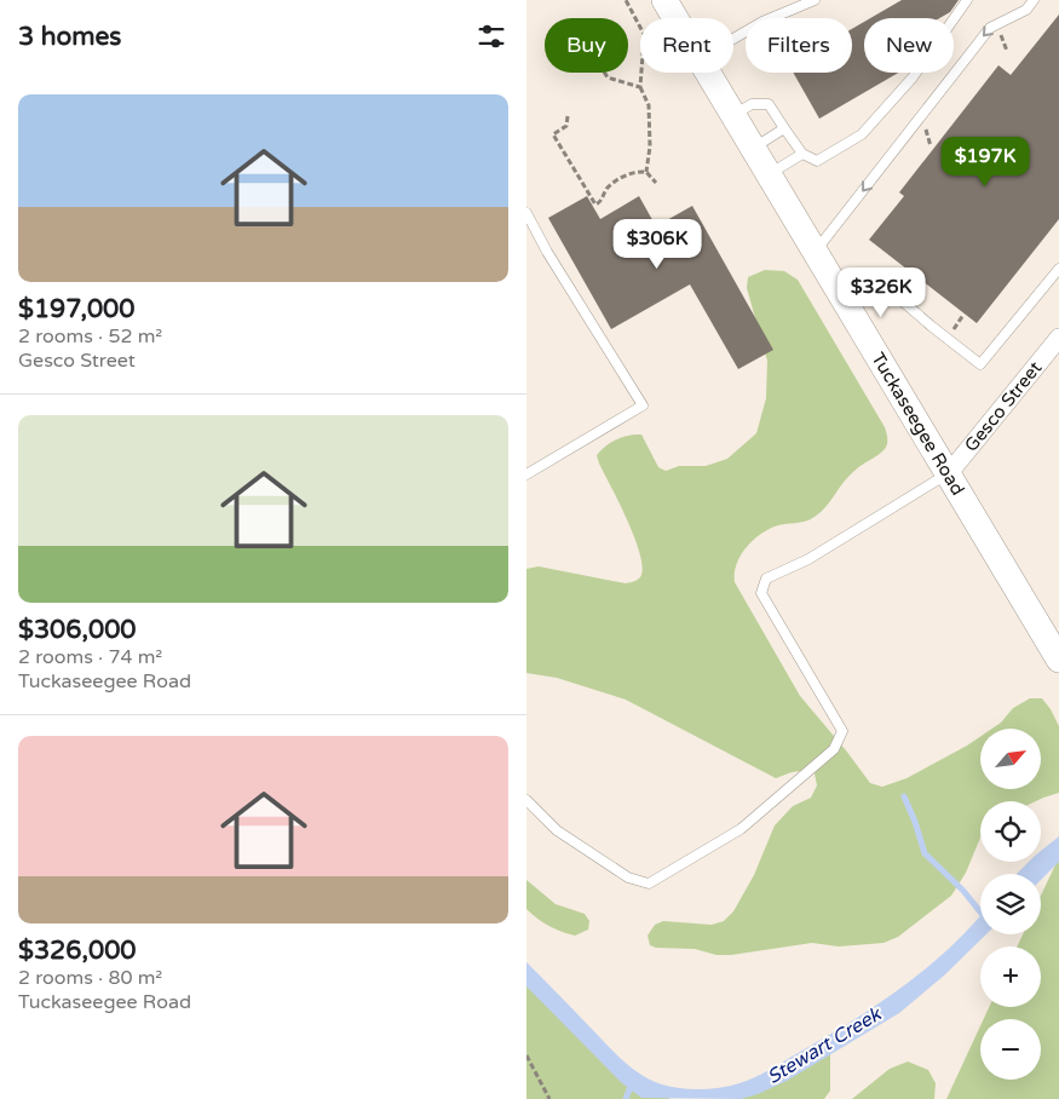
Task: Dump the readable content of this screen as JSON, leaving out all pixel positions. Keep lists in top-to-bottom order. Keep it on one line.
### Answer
{"streets":{"main road":["Tuckaseegee Road"],"street":["Gesco Street"]},"crossings":[["Gesco Street","Tuckaseegee Road"]],"water":["Stewart Creek"],"north":"top right","page":{"heading":"3 homes","chip":["Buy","Rent","Filters","New"],"list":[{"name":"$197,000","note":"2 rooms · 52 m² · Gesco Street"},{"name":"$306,000","note":"2 rooms · 74 m² · Tuckaseegee Road"},{"name":"$326,000","note":"2 rooms · 80 m² · Tuckaseegee Road"}],"price":["$197K","$306K","$326K"],"map_buttons":["+","−"]}}
